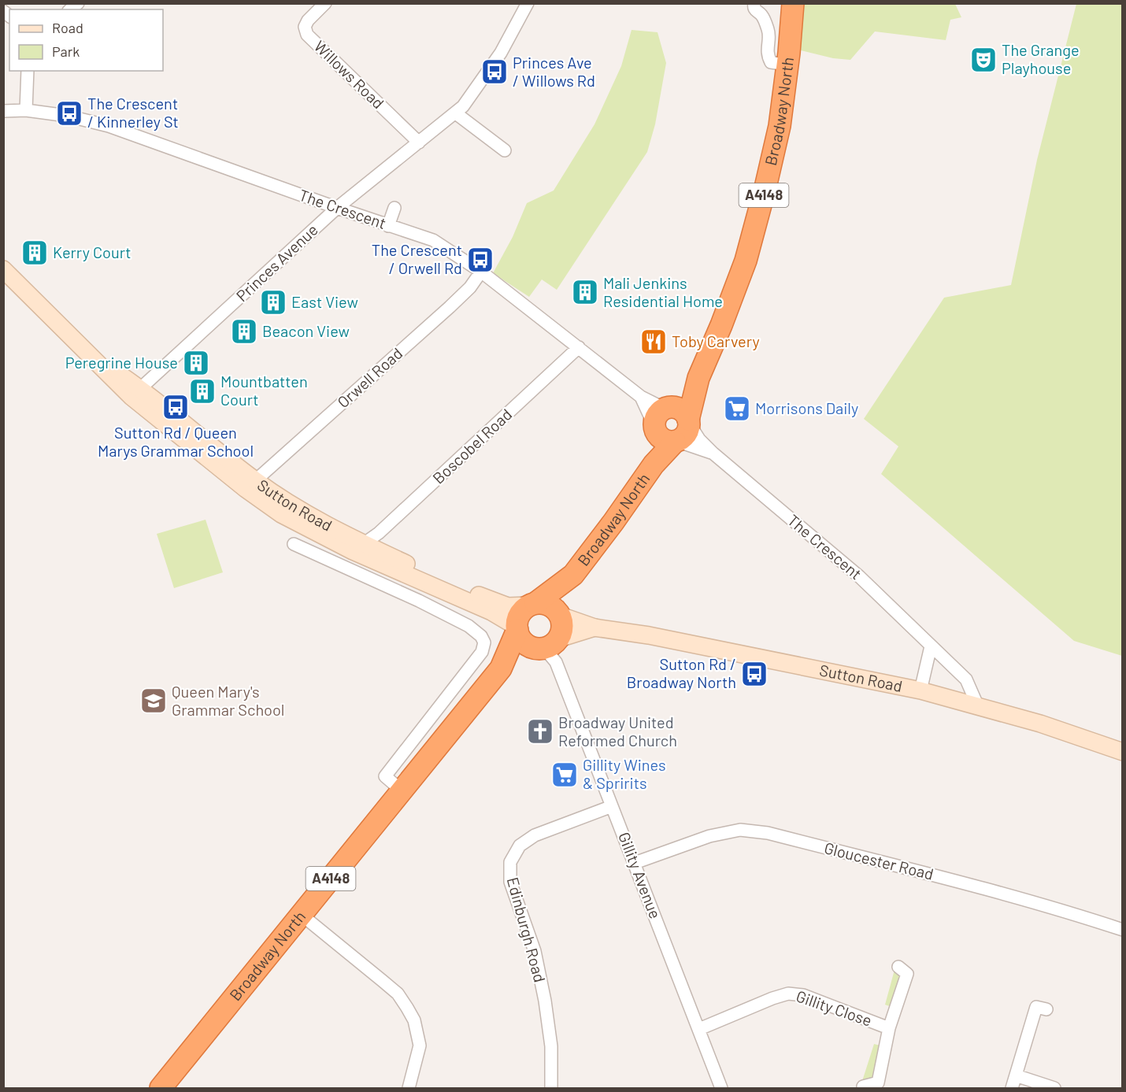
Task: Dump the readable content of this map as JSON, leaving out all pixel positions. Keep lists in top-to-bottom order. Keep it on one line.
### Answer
{"streets":{"highway":["Broadway North","A4148"],"street":["Willows Road","The Crescent","Princes Avenue","Orwell Road","Boscobel Road","Sutton Road","Gloucester Road","Gillity Avenue","Edinburgh Road","Gillity Close"]},"crossings":[["Willows Road","Princes Avenue"],["Broadway North","A4148"],["Broadway North","The Crescent"],["Broadway North","Sutton Road"],["Broadway North","Gillity Avenue"],["A4148","Sutton Road"],["A4148","Gillity Avenue"],["The Crescent","Princes Avenue"],["The Crescent","Orwell Road"],["The Crescent","Boscobel Road"],["The Crescent","Sutton Road"],["Princes Avenue","Sutton Road"],["Orwell Road","Sutton Road"],["Boscobel Road","Sutton Road"],["Sutton Road","Gillity Avenue"],["Gloucester Road","Gillity Avenue"],["Gillity Avenue","Edinburgh Road"],["Gillity Avenue","Gillity Close"]],"places":{"theatre":["The Grange Playhouse"],"bus stop":["Princes Ave / Willows Rd","The Crescent / Kinnerley St","The Crescent / Orwell Rd","Sutton Rd / Queen Marys Grammar School","Sutton Rd / Broadway North"],"building":["Kerry Court","Mali Jenkins Residential Home","East View","Beacon View","Peregrine House","Mountbatten Court"],"restaurant":["Toby Carvery"],"supermarket":["Morrisons Daily","Gillity Wines & Spririts"],"school or university":["Queen Mary's Grammar School"],"church":["Broadway United Reformed Church"]},"legend":["Road","Park"]}
